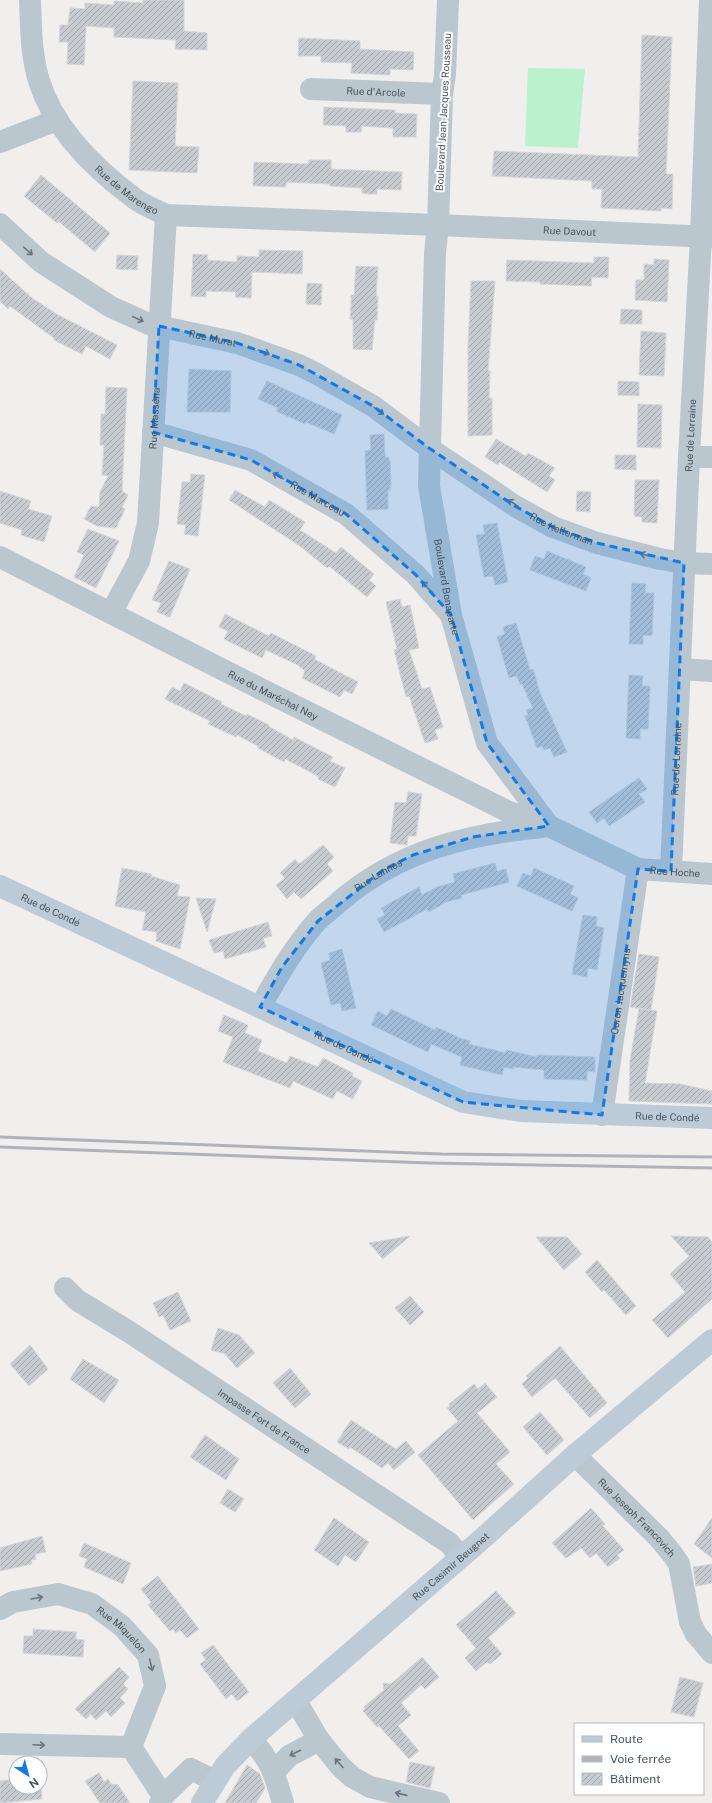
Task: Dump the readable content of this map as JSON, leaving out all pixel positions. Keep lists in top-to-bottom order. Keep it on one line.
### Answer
{"streets":{"main road":["Rue de Condé","Rue Casimir Beugnet"],"street":["Rue d'Arcole","Boulevard Jean-Jacques Rousseau","Rue de Marengo","Rue Davout","Rue Murat","Rue Masséna","Rue de Lorraine","Rue Marceau","Rue Kellerman","Boulevard Bonaparte","Rue du Maréchal Ney","Rue Hoche","Rue Lannes","Coron Jacquemyns","Impasse Fort de France","Rue Joseph Francovich","Rue Miquelon"]},"crossings":[["Rue d'Arcole","Boulevard Jean-Jacques Rousseau"],["Boulevard Jean-Jacques Rousseau","Rue de Marengo"],["Boulevard Jean-Jacques Rousseau","Rue Davout"],["Boulevard Jean-Jacques Rousseau","Boulevard Bonaparte"],["Rue de Marengo","Rue Davout"],["Rue de Marengo","Rue Masséna"],["Rue de Marengo","Boulevard Bonaparte"],["Rue Davout","Rue de Lorraine"],["Rue Davout","Boulevard Bonaparte"],["Rue Murat","Rue Masséna"],["Rue Murat","Rue Kellerman"],["Rue Murat","Boulevard Bonaparte"],["Rue Masséna","Rue Marceau"],["Rue Masséna","Rue du Maréchal Ney"],["Rue de Lorraine","Rue Kellerman"],["Rue de Lorraine","Rue Hoche"],["Rue Marceau","Boulevard Bonaparte"],["Rue Kellerman","Boulevard Bonaparte"],["Boulevard Bonaparte","Rue du Maréchal Ney"],["Boulevard Bonaparte","Rue Hoche"],["Boulevard Bonaparte","Rue Lannes"],["Boulevard Bonaparte","Coron Jacquemyns"],["Rue du Maréchal Ney","Rue Lannes"],["Rue Hoche","Coron Jacquemyns"],["Rue Lannes","Rue de Condé"],["Rue de Condé","Coron Jacquemyns"],["Impasse Fort de France","Rue Casimir Beugnet"],["Rue Joseph Francovich","Rue Casimir Beugnet"]],"one_way":["Rue Murat","Rue Marceau","Rue Kellerman"],"legend":["Route","Voie ferrée","Bâtiment"],"north":"bottom right"}
